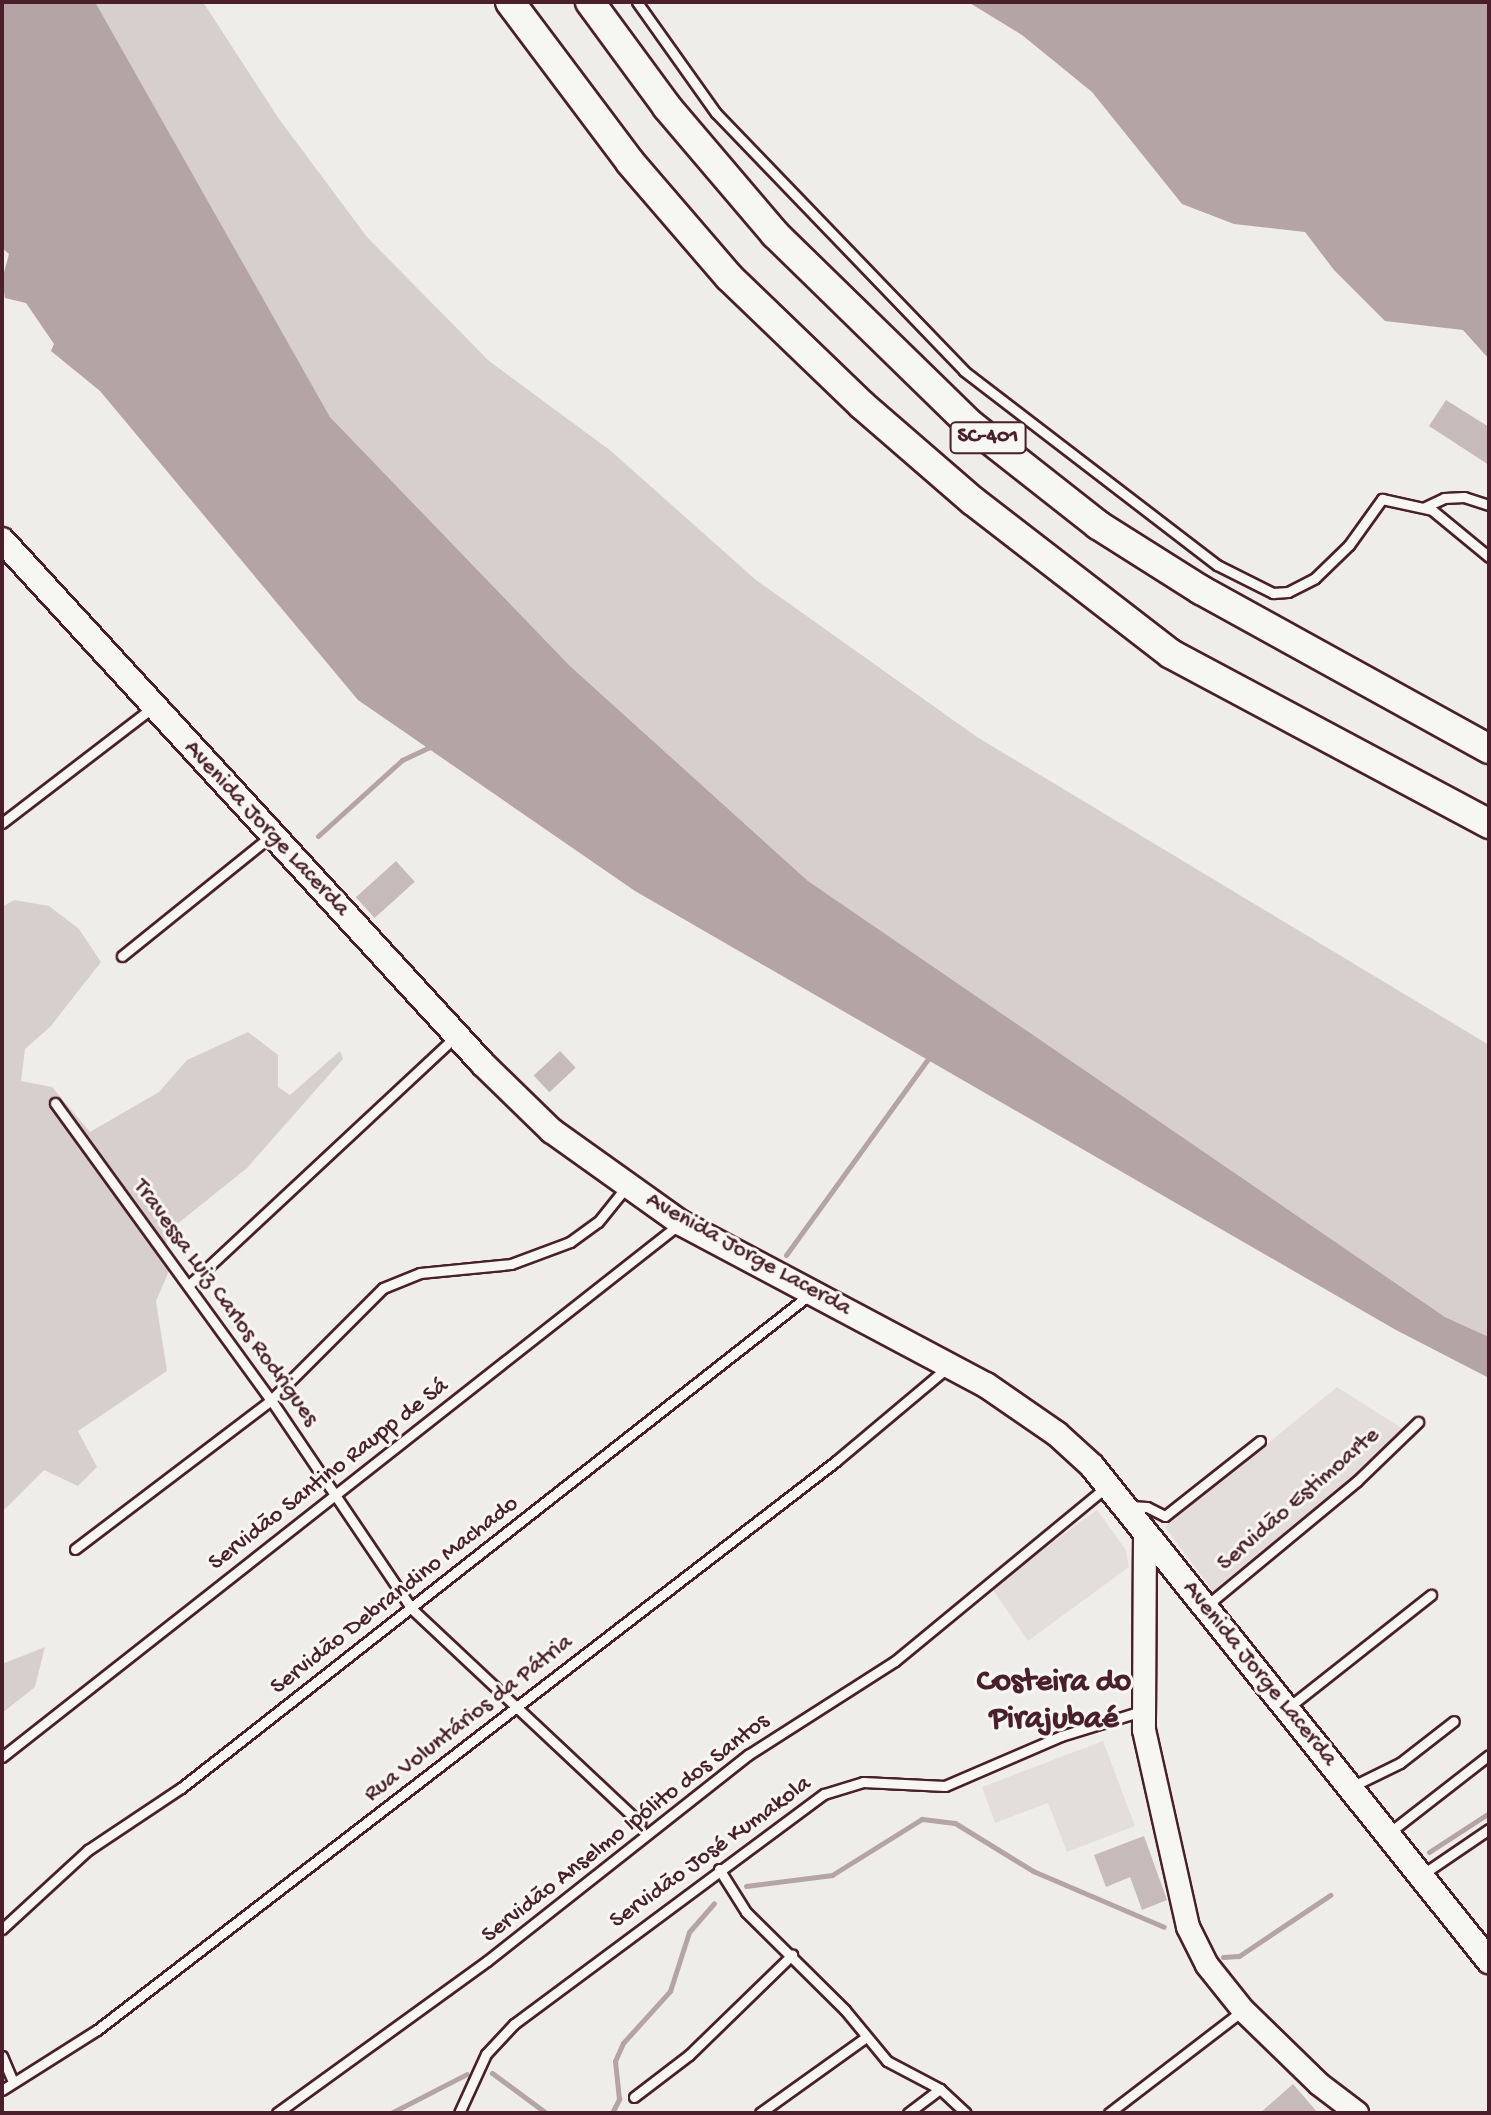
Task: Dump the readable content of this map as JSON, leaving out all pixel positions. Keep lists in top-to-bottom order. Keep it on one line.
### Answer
{"streets":{"highway":["SC-401"],"main road":["Avenida Jorge Lacerda"],"lane":["Travessa Luiz Carlos Rodrigues","Servidão Santino Raupp de Sá","Servidão Estimoarte","Servidão Debrandino Machado","Rua Voluntários da Pátria","Servidão Anselmo Ipólito dos Santos","Servidão José Kumakola"]},"crossings":[["Avenida Jorge Lacerda","Servidão Santino Raupp de Sá"],["Avenida Jorge Lacerda","Servidão Estimoarte"],["Avenida Jorge Lacerda","Servidão Debrandino Machado"],["Avenida Jorge Lacerda","Rua Voluntários da Pátria"],["Avenida Jorge Lacerda","Servidão Anselmo Ipólito dos Santos"],["Travessa Luiz Carlos Rodrigues","Servidão Santino Raupp de Sá"],["Travessa Luiz Carlos Rodrigues","Servidão Debrandino Machado"],["Travessa Luiz Carlos Rodrigues","Rua Voluntários da Pátria"]],"districts":["Costeira do Pirajubaé"]}
